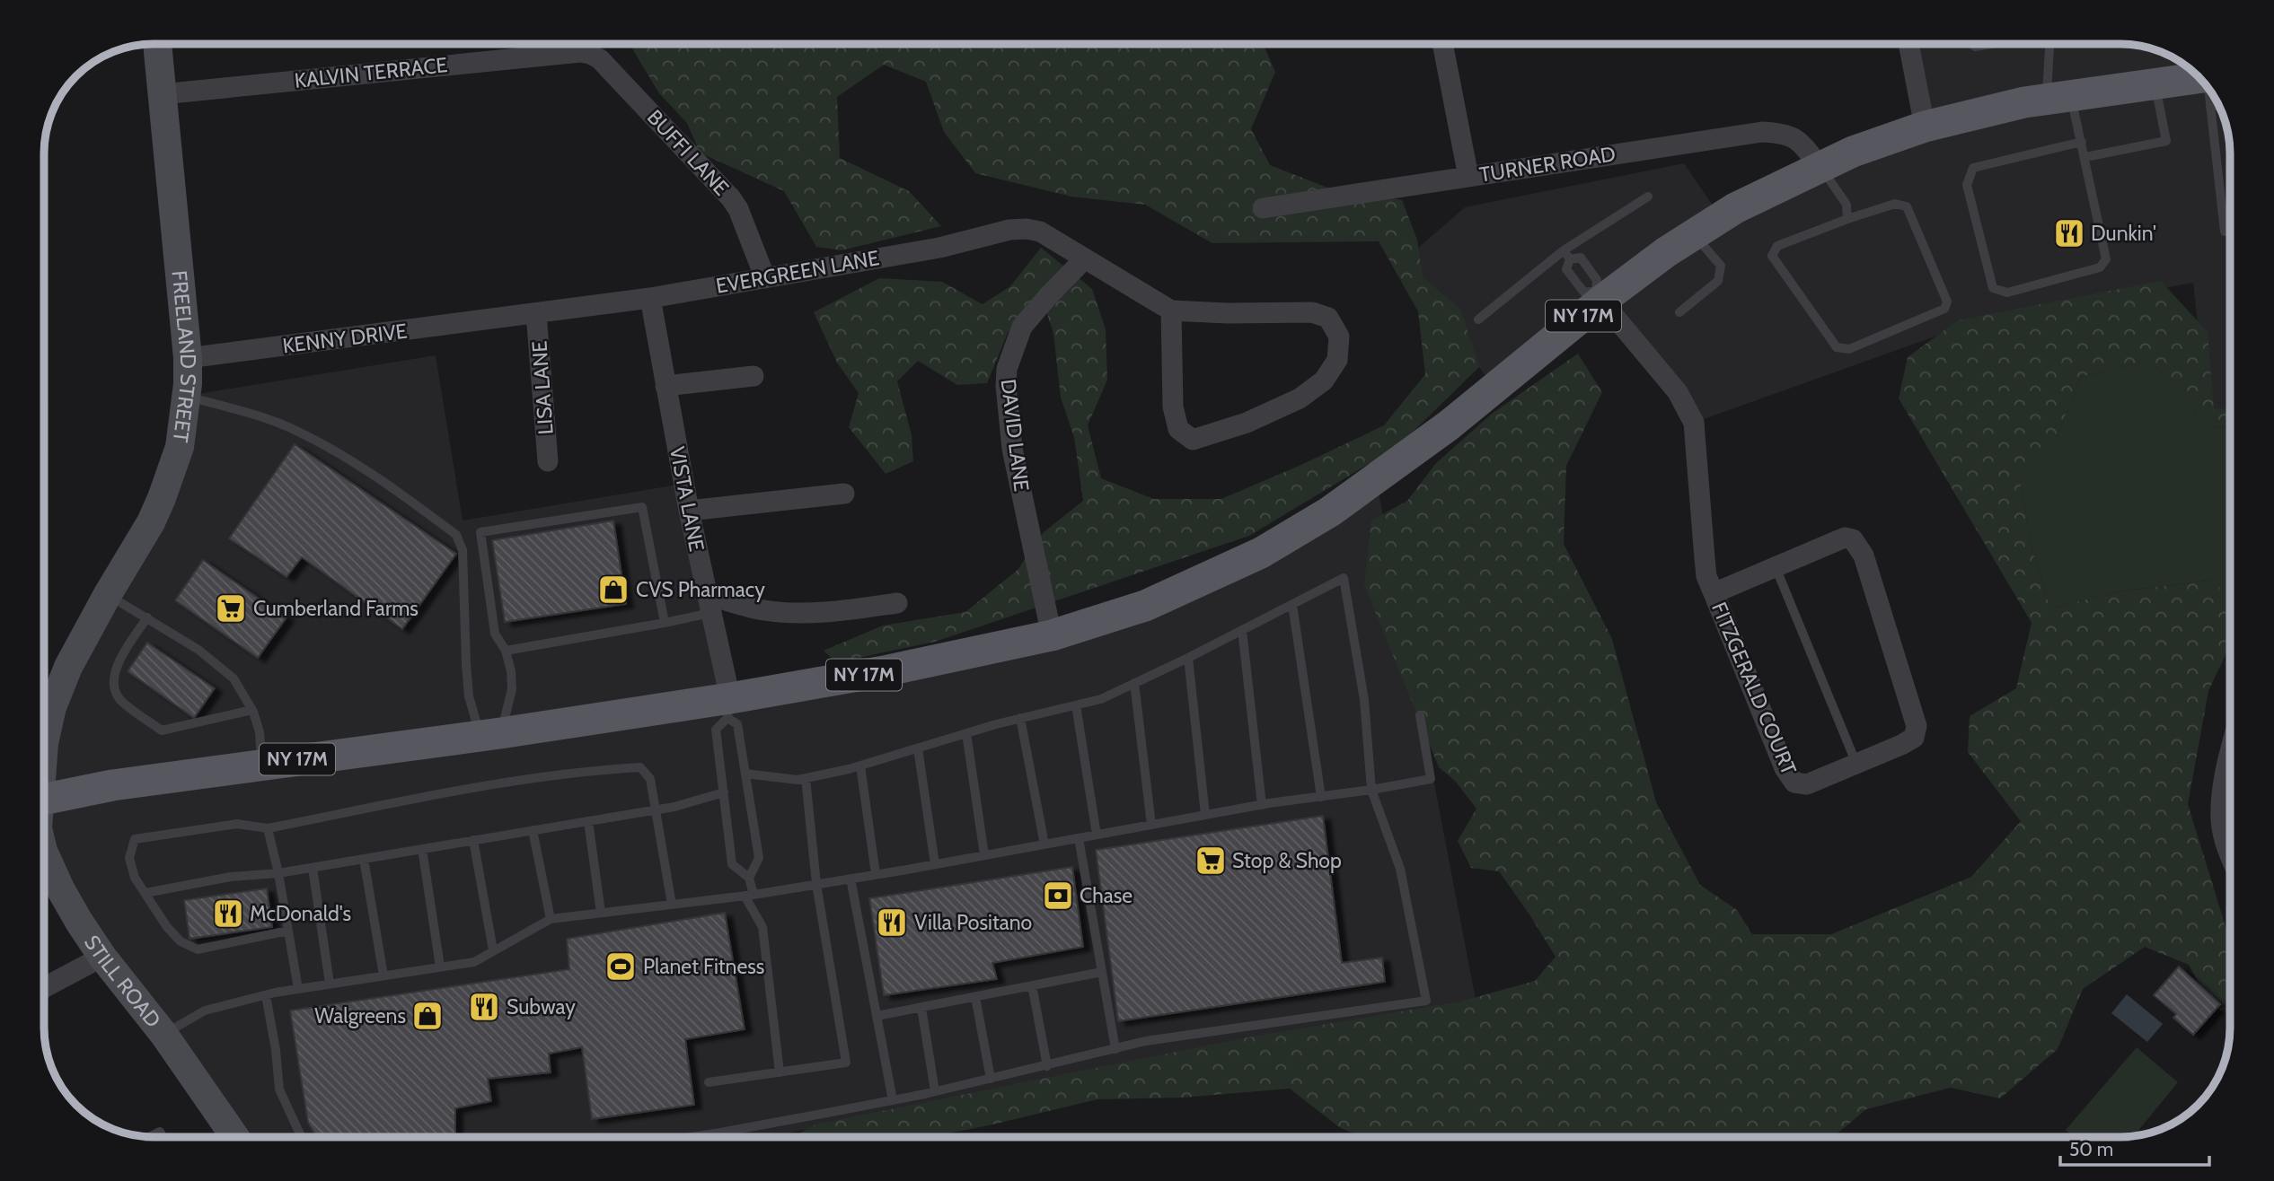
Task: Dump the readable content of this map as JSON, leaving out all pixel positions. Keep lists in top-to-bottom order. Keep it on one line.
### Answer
{"streets":{"main road":["NY 17M","FREELAND STREET","STILL ROAD"],"street":["KALVIN TERRACE","BUFFI LANE","TURNER ROAD","EVERGREEN LANE","KENNY DRIVE","LISA LANE","DAVID LANE","VISTA LANE","FITZGERALD COURT"]},"crossings":[["KALVIN TERRACE","BUFFI LANE"],["KALVIN TERRACE","FREELAND STREET"],["BUFFI LANE","EVERGREEN LANE"],["TURNER ROAD","NY 17M"],["EVERGREEN LANE","KENNY DRIVE"],["EVERGREEN LANE","LISA LANE"],["EVERGREEN LANE","DAVID LANE"],["EVERGREEN LANE","VISTA LANE"],["NY 17M","DAVID LANE"],["NY 17M","VISTA LANE"],["NY 17M","FITZGERALD COURT"],["KENNY DRIVE","FREELAND STREET"]],"places":{"restaurant":["Dunkin'","McDonald's","Villa Positano","Subway"],"shop":["CVS Pharmacy","Walgreens"],"supermarket":["Cumberland Farms","Stop & Shop"],"bank":["Chase"],"sports":["Planet Fitness"]},"scale_bar":"50 m"}
